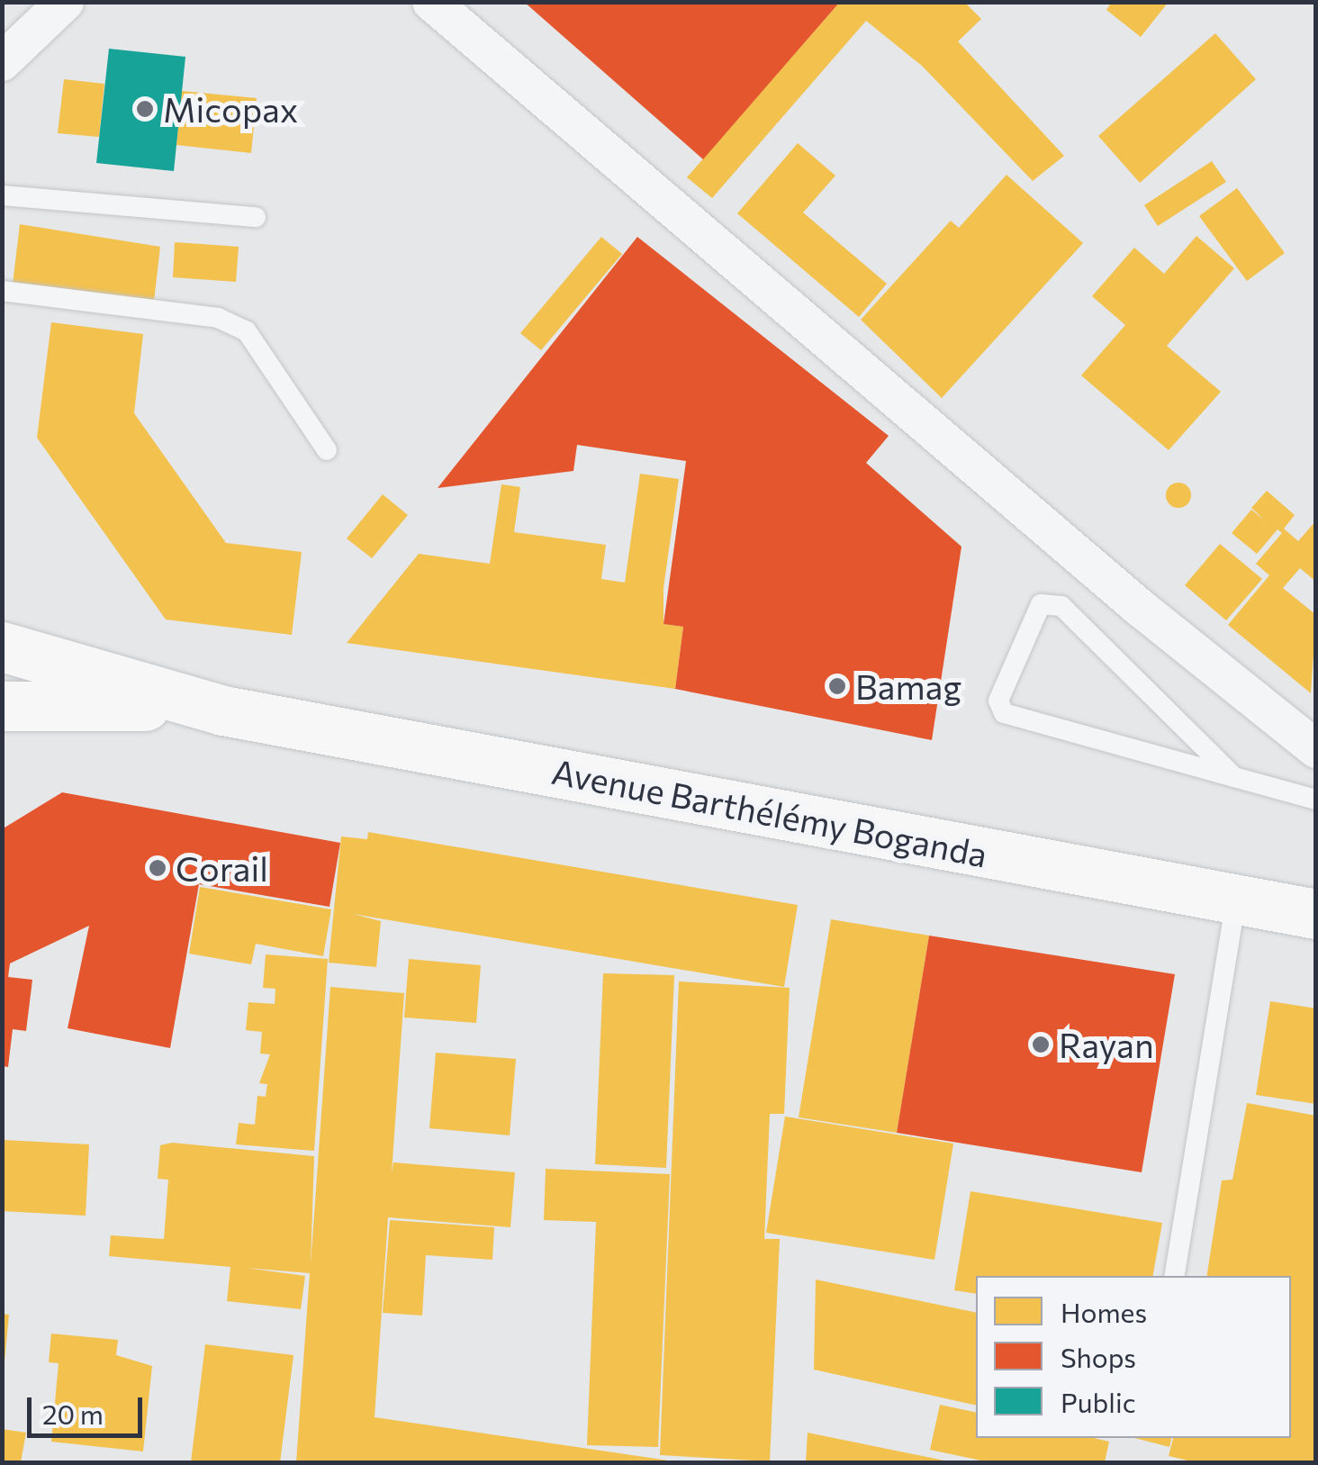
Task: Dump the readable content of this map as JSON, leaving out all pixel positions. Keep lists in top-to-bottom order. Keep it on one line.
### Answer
{"streets":{"main road":["Avenue Barthélémy Boganda"]},"places":["Micopax","Bamag","Corail","Rayan"],"legend":["Homes","Shops","Public"],"scale_bar":"20 m"}
